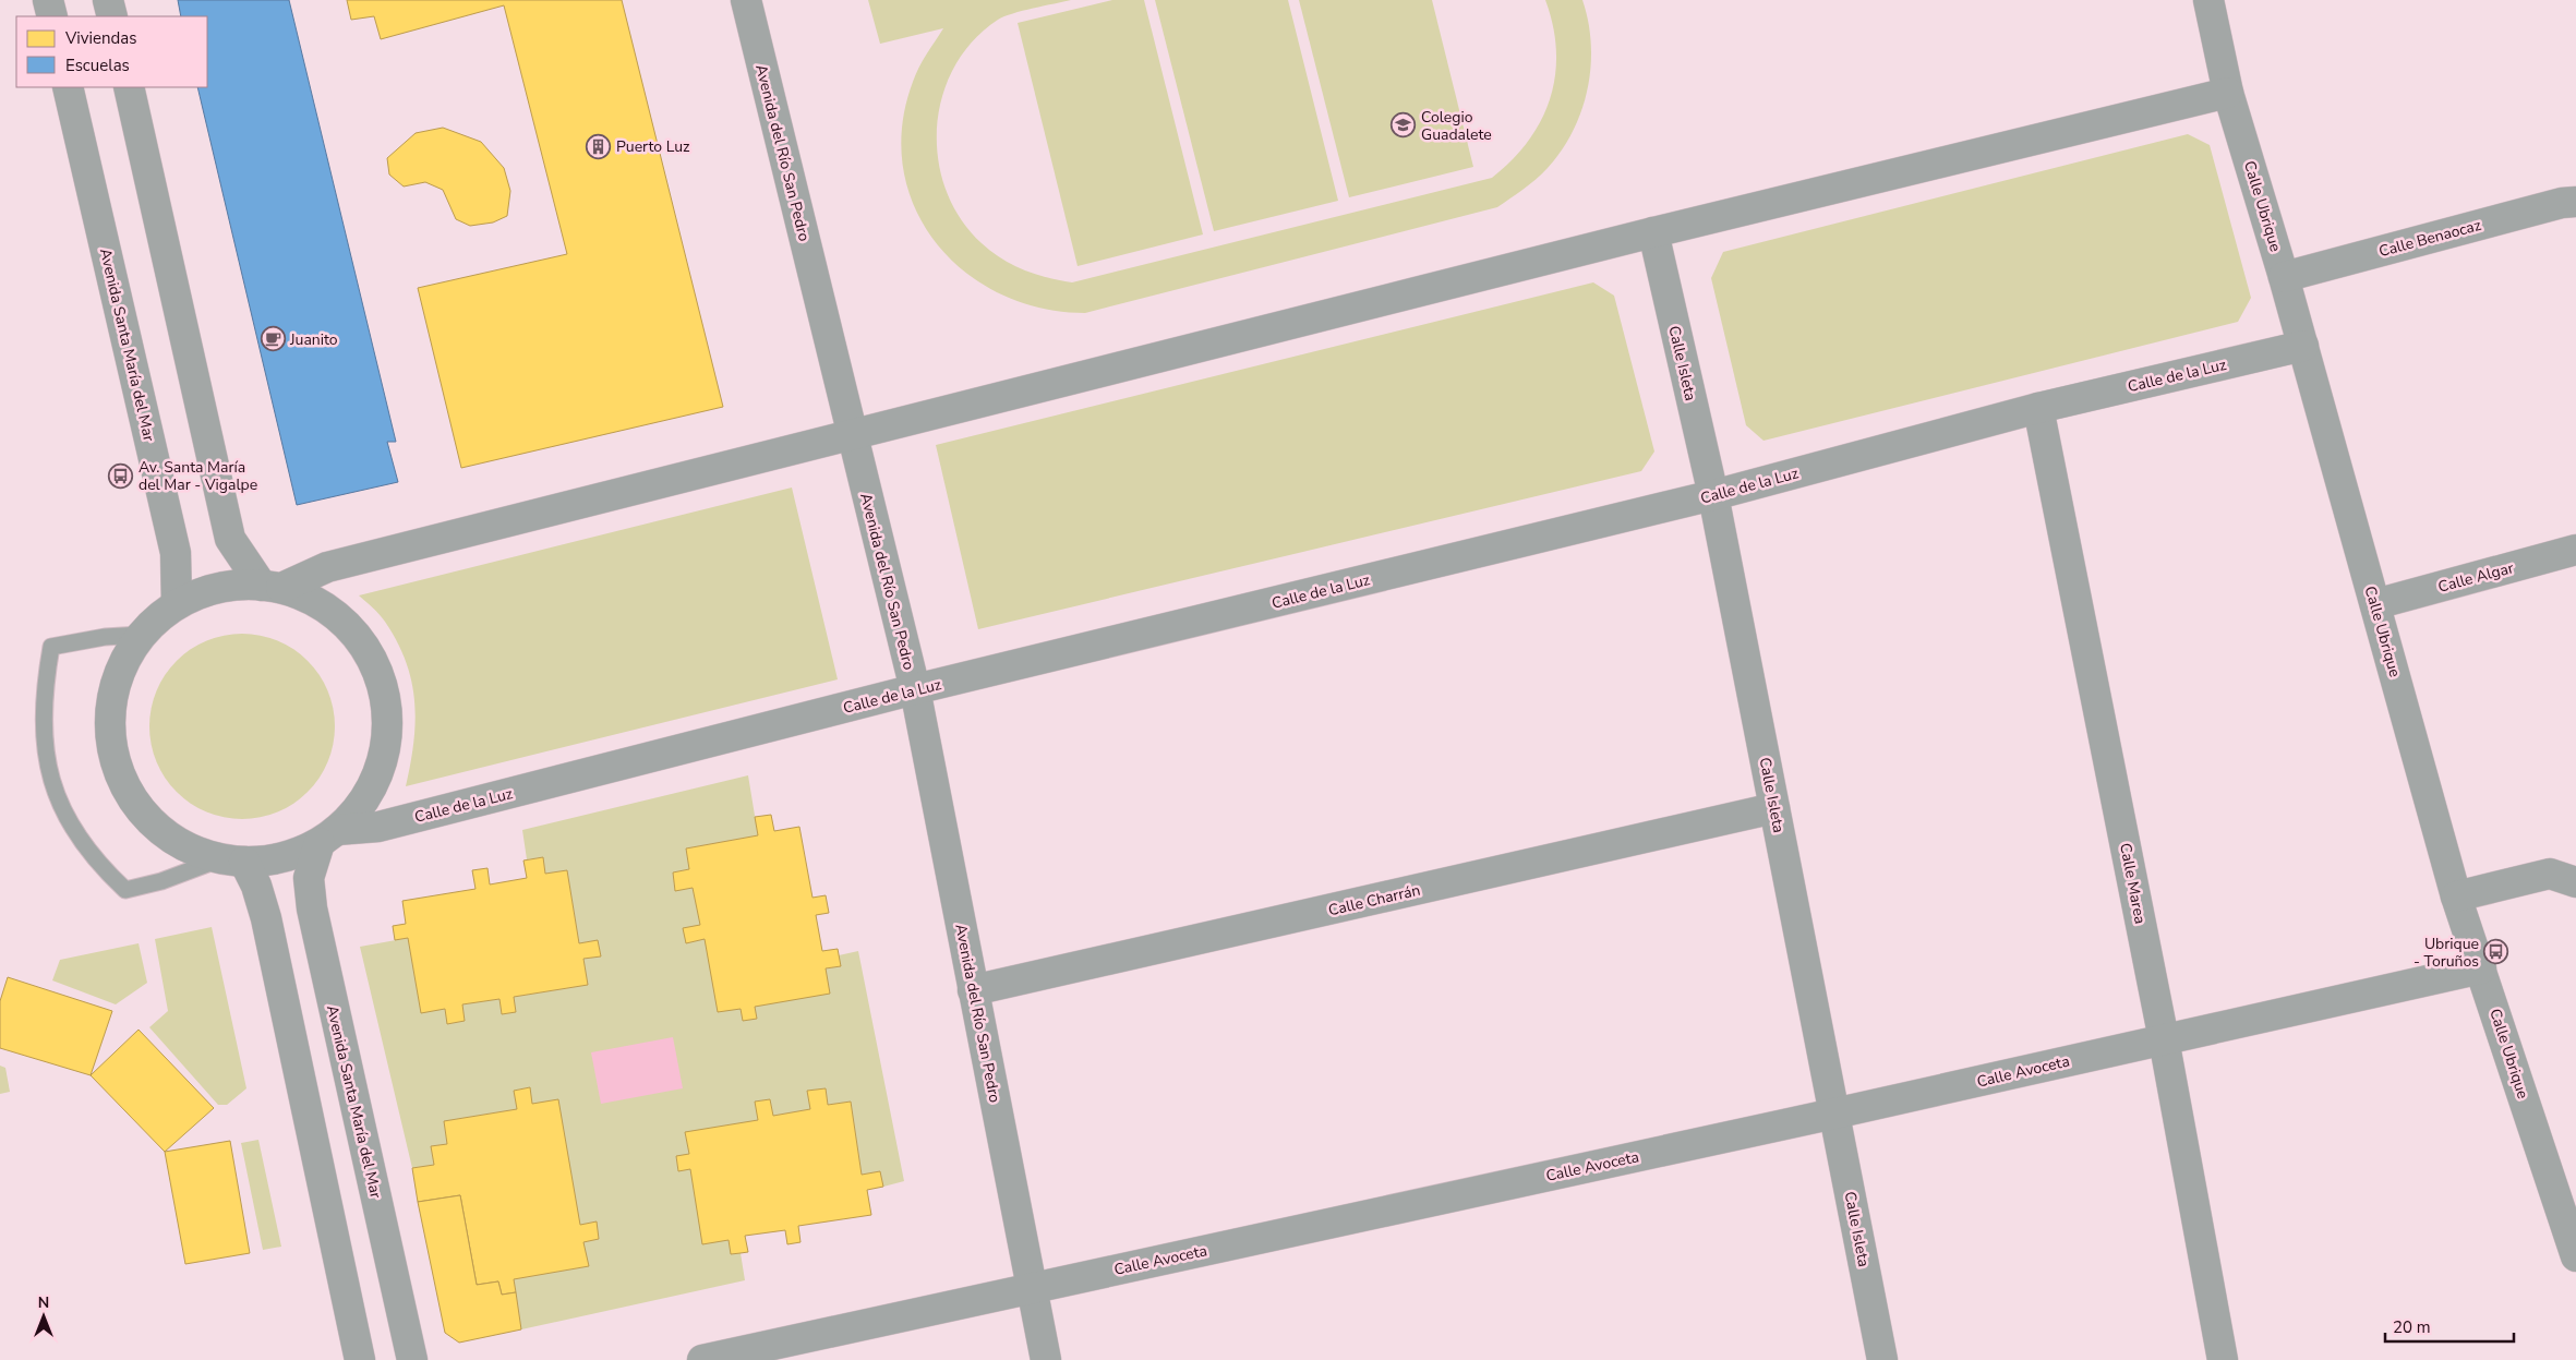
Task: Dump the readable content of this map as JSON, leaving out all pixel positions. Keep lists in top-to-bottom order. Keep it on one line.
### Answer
{"streets":{"street":["Avenida del Río San Pedro","Calle Ubrique","Calle Benaocaz","Avenida Santa María del Mar","Calle Isleta","Calle de la Luz","Calle Algar","Calle Marea","Calle Charrán","Calle Avoceta"]},"crossings":[["Avenida del Río San Pedro","Calle de la Luz"],["Avenida del Río San Pedro","Calle Charrán"],["Avenida del Río San Pedro","Calle Avoceta"],["Calle Ubrique","Calle Benaocaz"],["Calle Ubrique","Calle de la Luz"],["Calle Ubrique","Calle Algar"],["Calle Ubrique","Calle Avoceta"],["Avenida Santa María del Mar","Calle de la Luz"],["Calle Isleta","Calle de la Luz"],["Calle Isleta","Calle Charrán"],["Calle Isleta","Calle Avoceta"],["Calle de la Luz","Calle Marea"],["Calle Marea","Calle Avoceta"]],"places":{"school or university":["Colegio Guadalete"],"building":["Puerto Luz"],"cafe":["Juanito"],"bus stop":["Av. Santa María del Mar - Vigalpe","Ubrique - Toruños"]},"legend":["Viviendas","Escuelas"],"scale_bar":"20 m","north":"top"}
